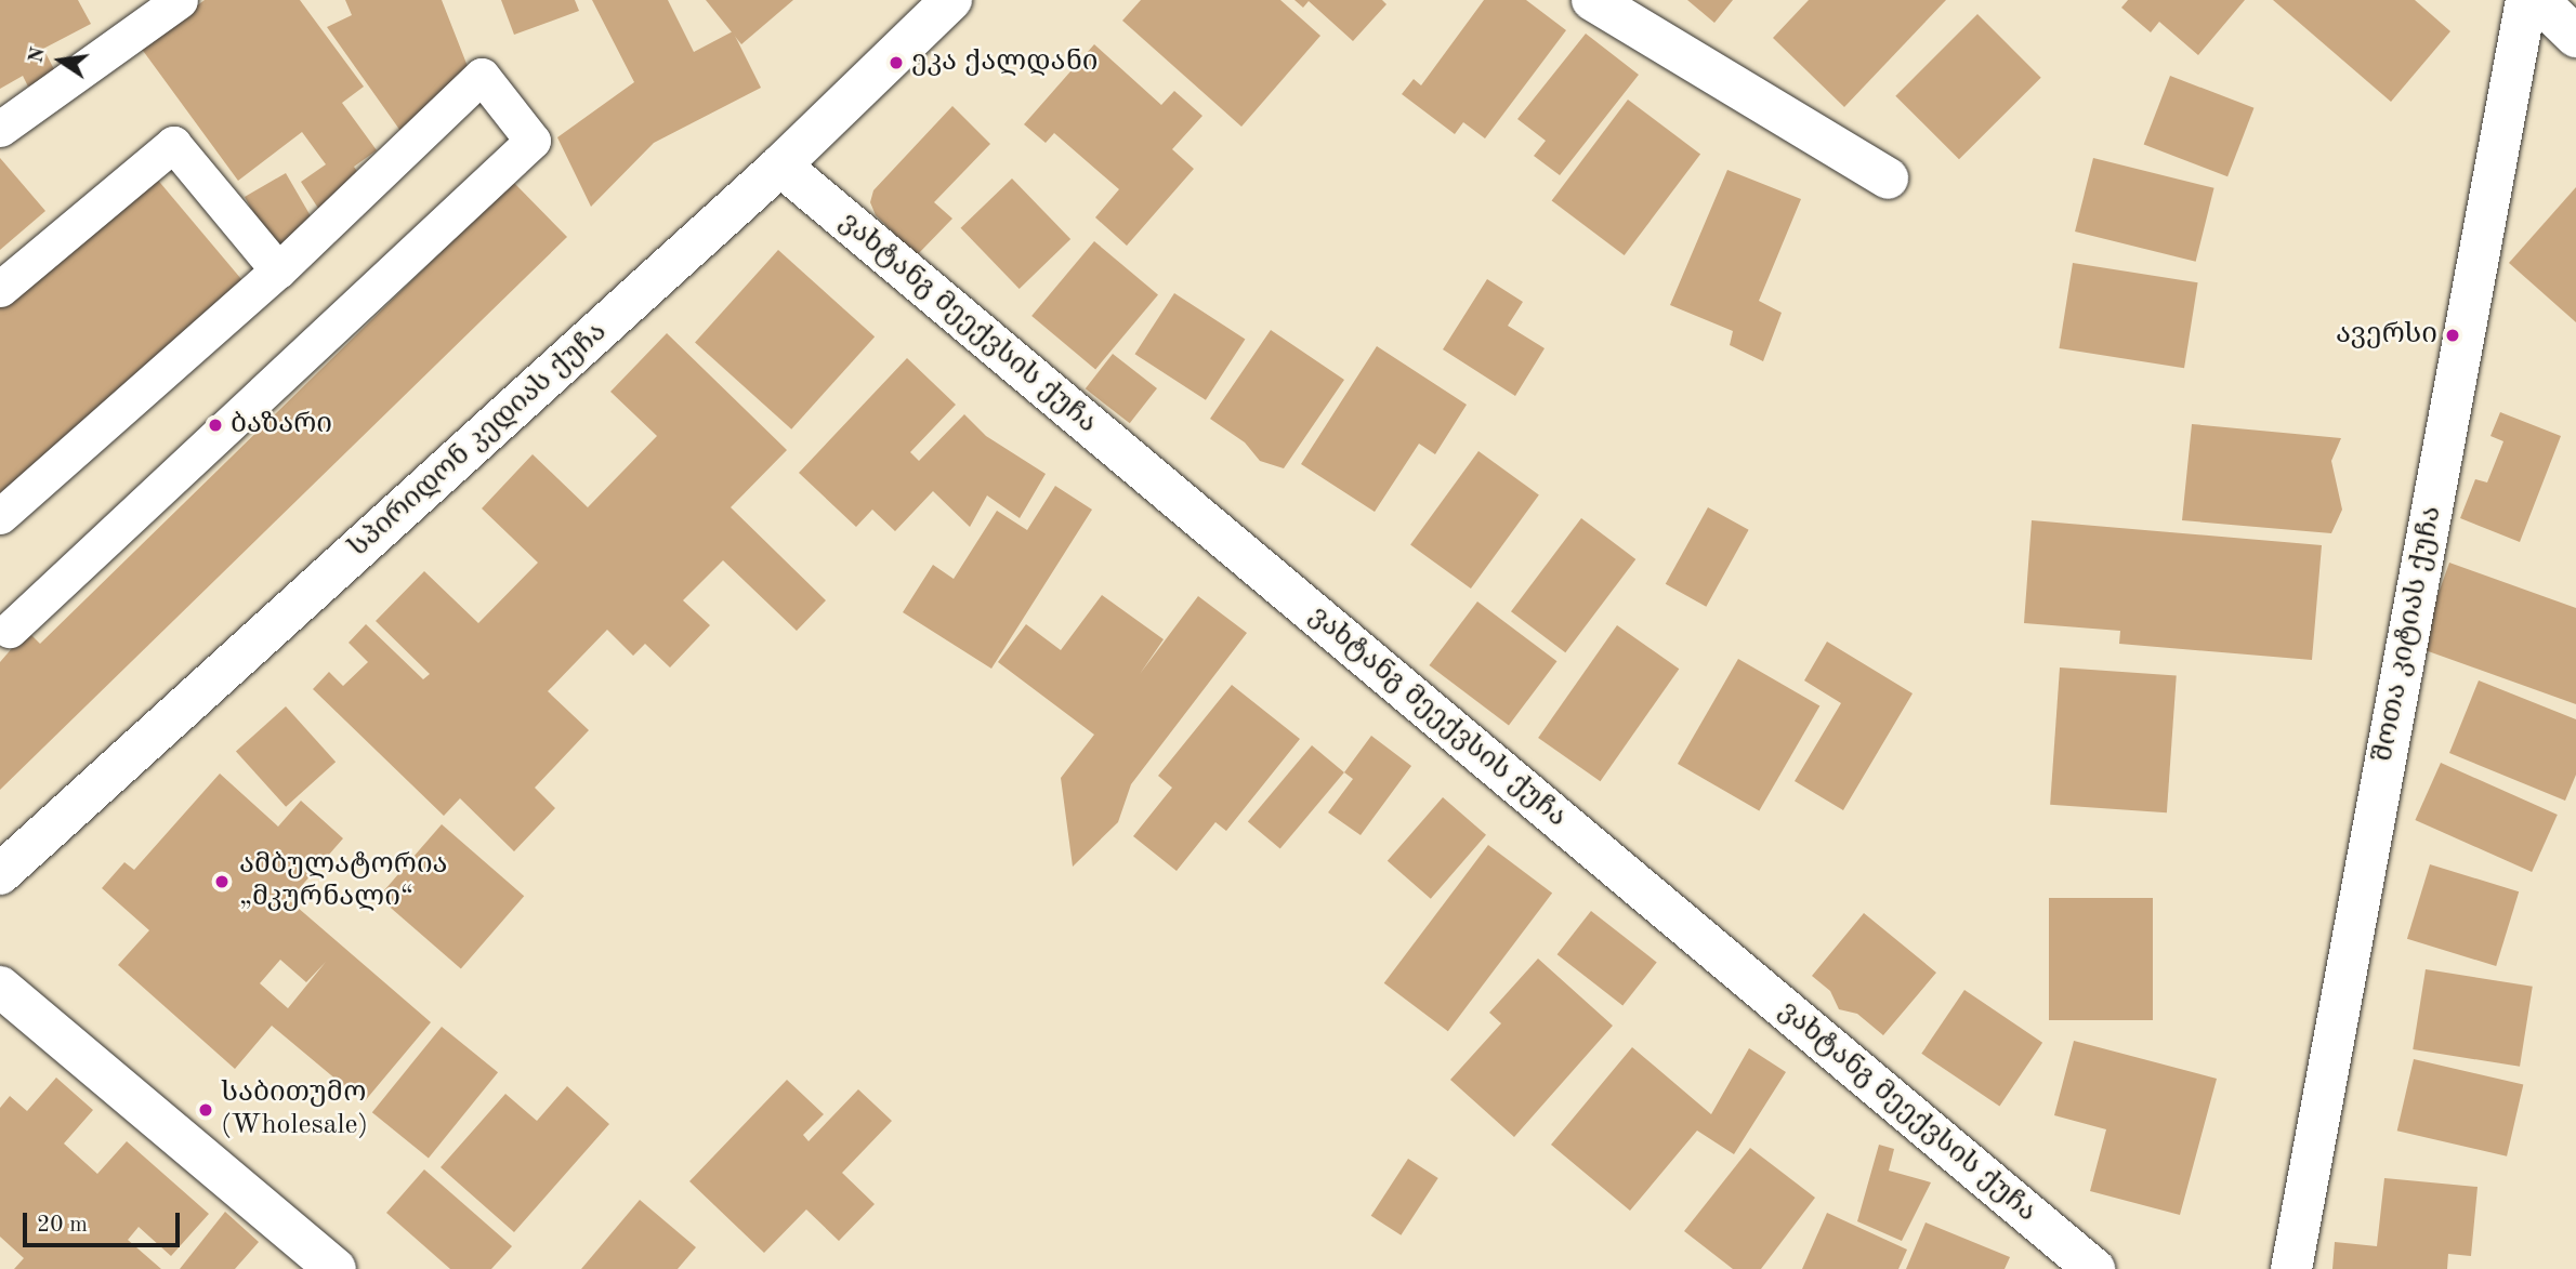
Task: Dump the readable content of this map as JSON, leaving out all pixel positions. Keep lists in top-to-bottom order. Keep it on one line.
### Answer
{"streets":{"street":["ვახტანგ მეექვსის ქუჩა","სპირიდონ კედიას ქუჩა","შოთა კიტიას ქუჩა"]},"crossings":[["ვახტანგ მეექვსის ქუჩა","სპირიდონ კედიას ქუჩა"]],"places":["ეკა ქალდანი","ავერსი","ბაზარი","ამბულატორია „მკურნალი“","საბითუმო (Wholesale)"],"scale_bar":"20 m","north":"left"}
